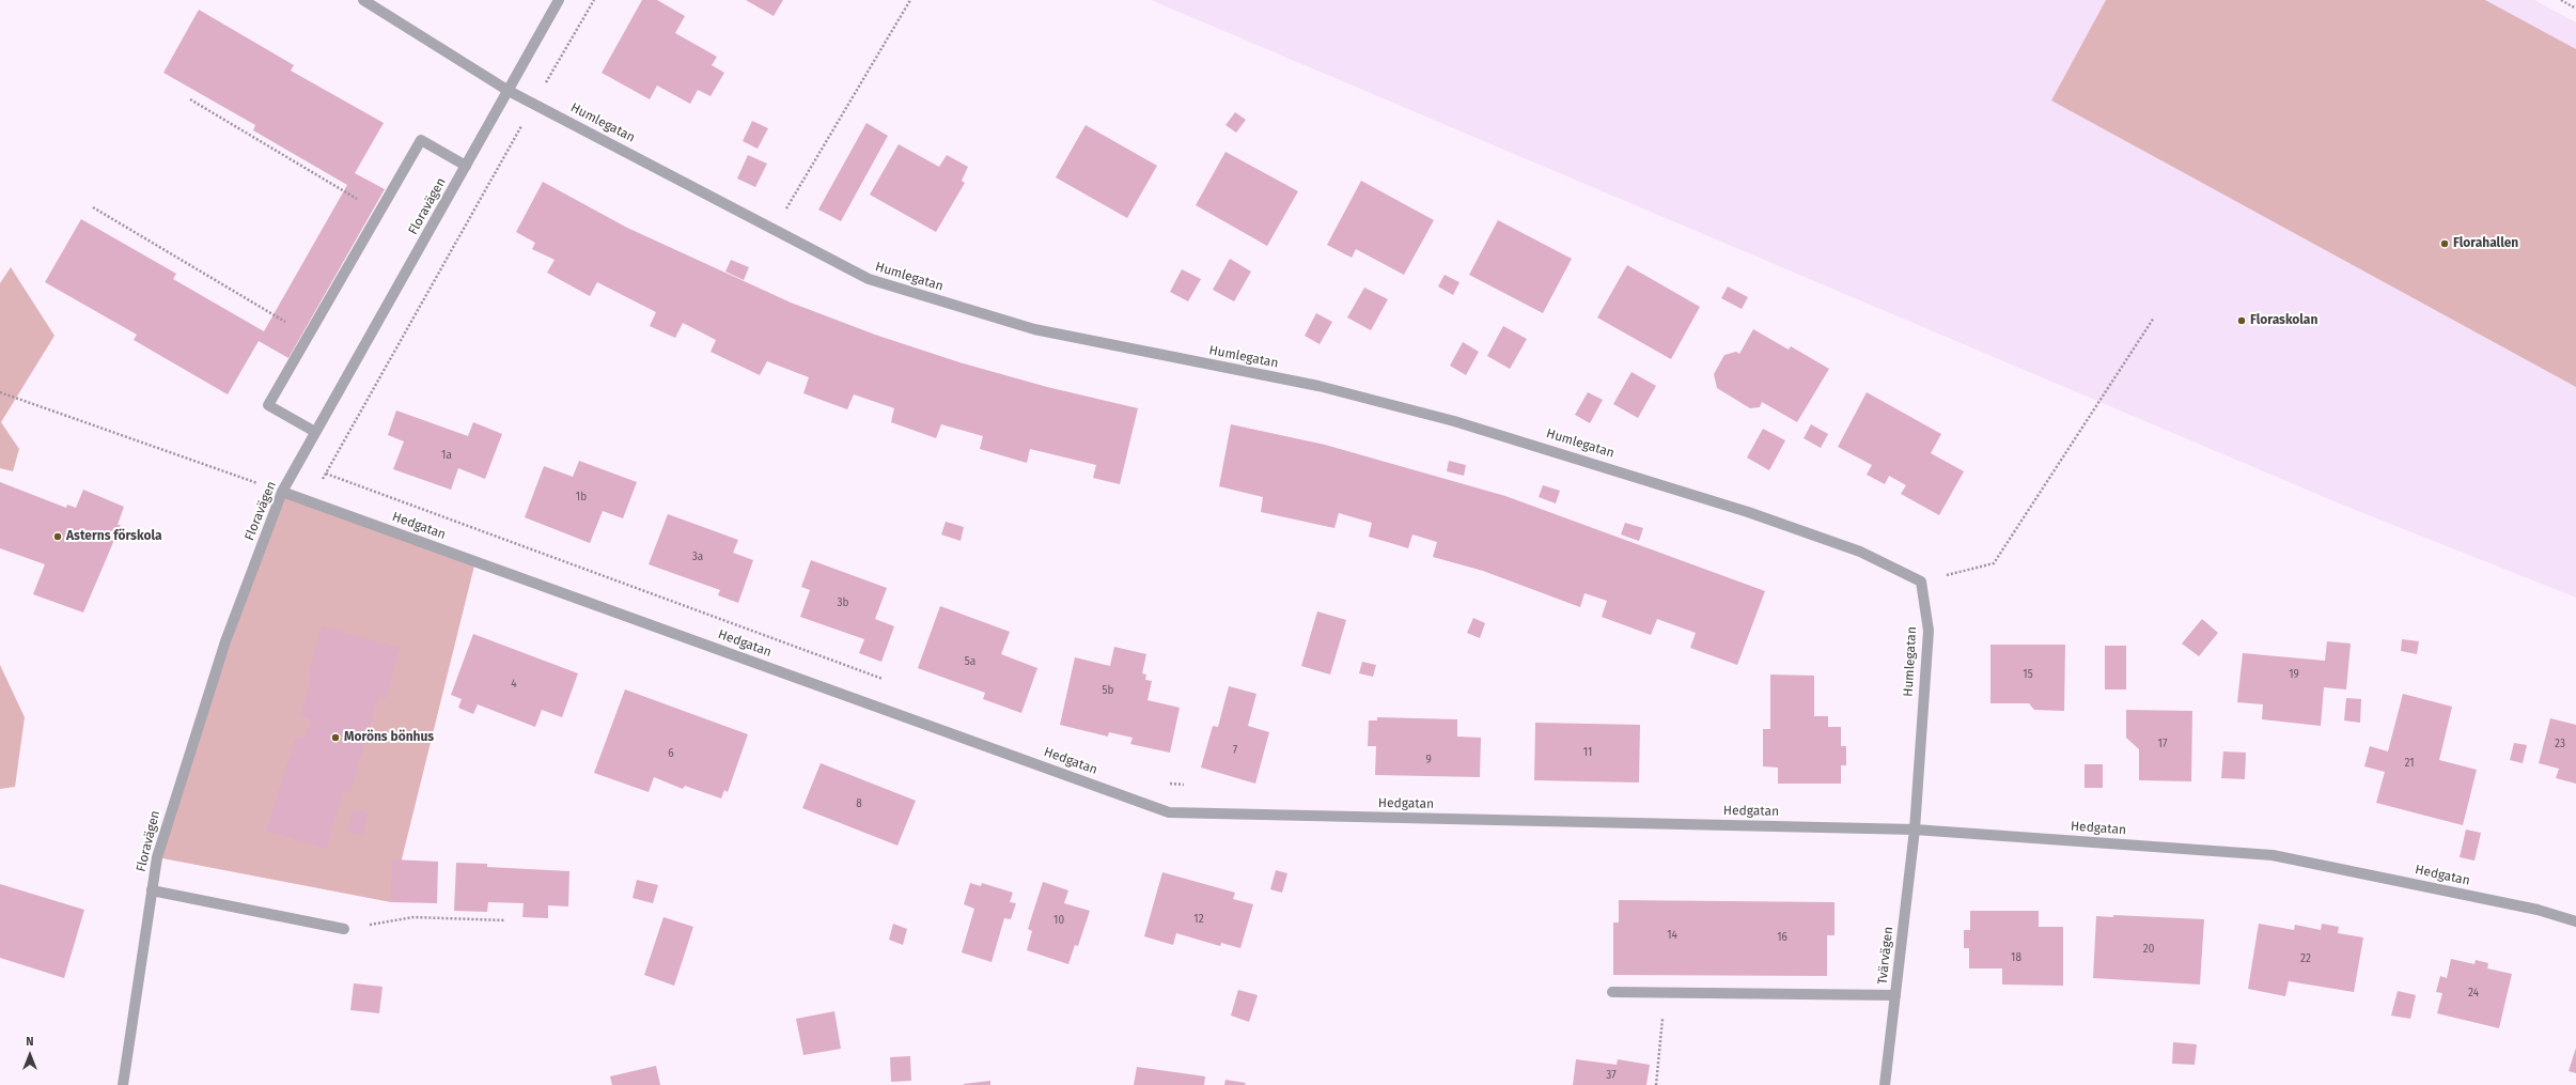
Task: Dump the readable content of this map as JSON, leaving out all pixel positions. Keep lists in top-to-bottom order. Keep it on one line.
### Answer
{"streets":{"street":["Humlegatan","Floravägen","Hedgatan","Tvärvägen"]},"crossings":[["Humlegatan","Floravägen"],["Humlegatan","Hedgatan"],["Humlegatan","Tvärvägen"],["Floravägen","Hedgatan"],["Hedgatan","Tvärvägen"]],"places":["Florahallen","Floraskolan","Asterns förskola","Moröns bönhus"],"house_numbers":["1a","1b","3a","3b","5a","15","19","4","5b","17","23","7","11","6","9","21","8","12","10","14","16","20","18","22","24","37"],"north":"top"}
